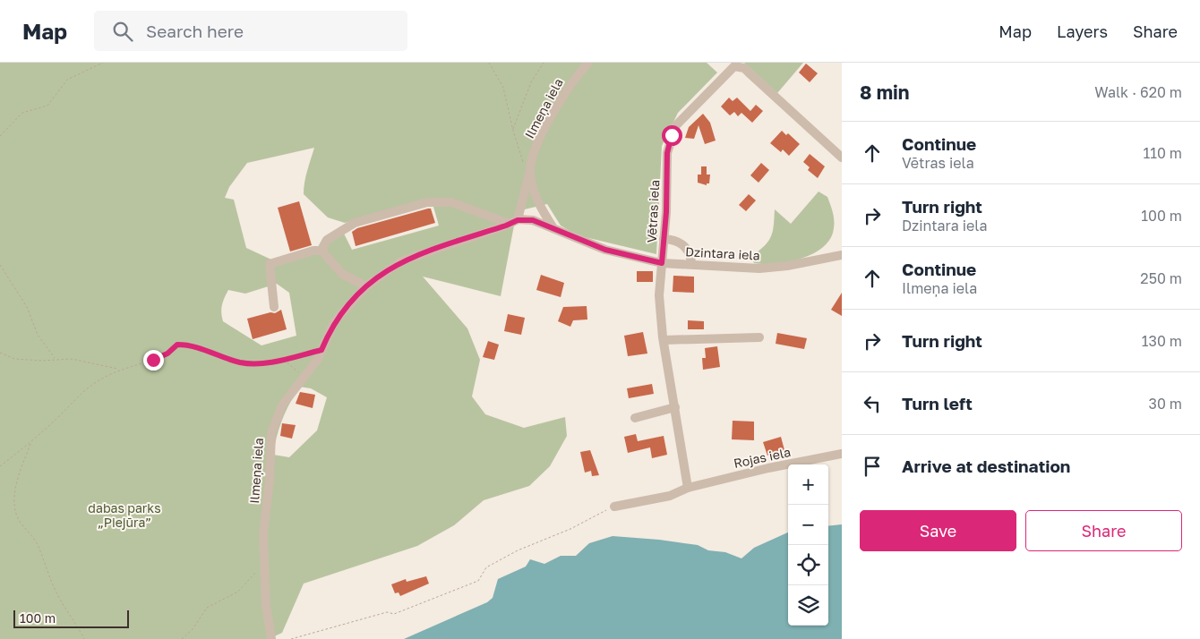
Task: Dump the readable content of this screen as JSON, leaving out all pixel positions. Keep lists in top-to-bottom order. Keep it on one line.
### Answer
{"streets":{"street":["Ilmeņa iela","Vētras iela","Dzintara iela","Rojas iela"]},"crossings":[["Ilmeņa iela","Dzintara iela"],["Vētras iela","Dzintara iela"],["Vētras iela","Rojas iela"]],"parks":["dabas parks „Piejūra”"],"scale_bar":"100 m","page":{"header":"Map","search":"Search here","nav":["Map","Layers","Share"],"heading":["8 min","Walk · 620 m"],"list":[["Continue","Vētras iela","110 m"],["Turn right","Dzintara iela","100 m"],["Continue","Ilmeņa iela","250 m"],["Turn right","130 m"],["Turn left","30 m"],"Arrive at destination"],"map_buttons":["+","−"],"buttons":["Save","Share"],"scale":"100 m"}}
